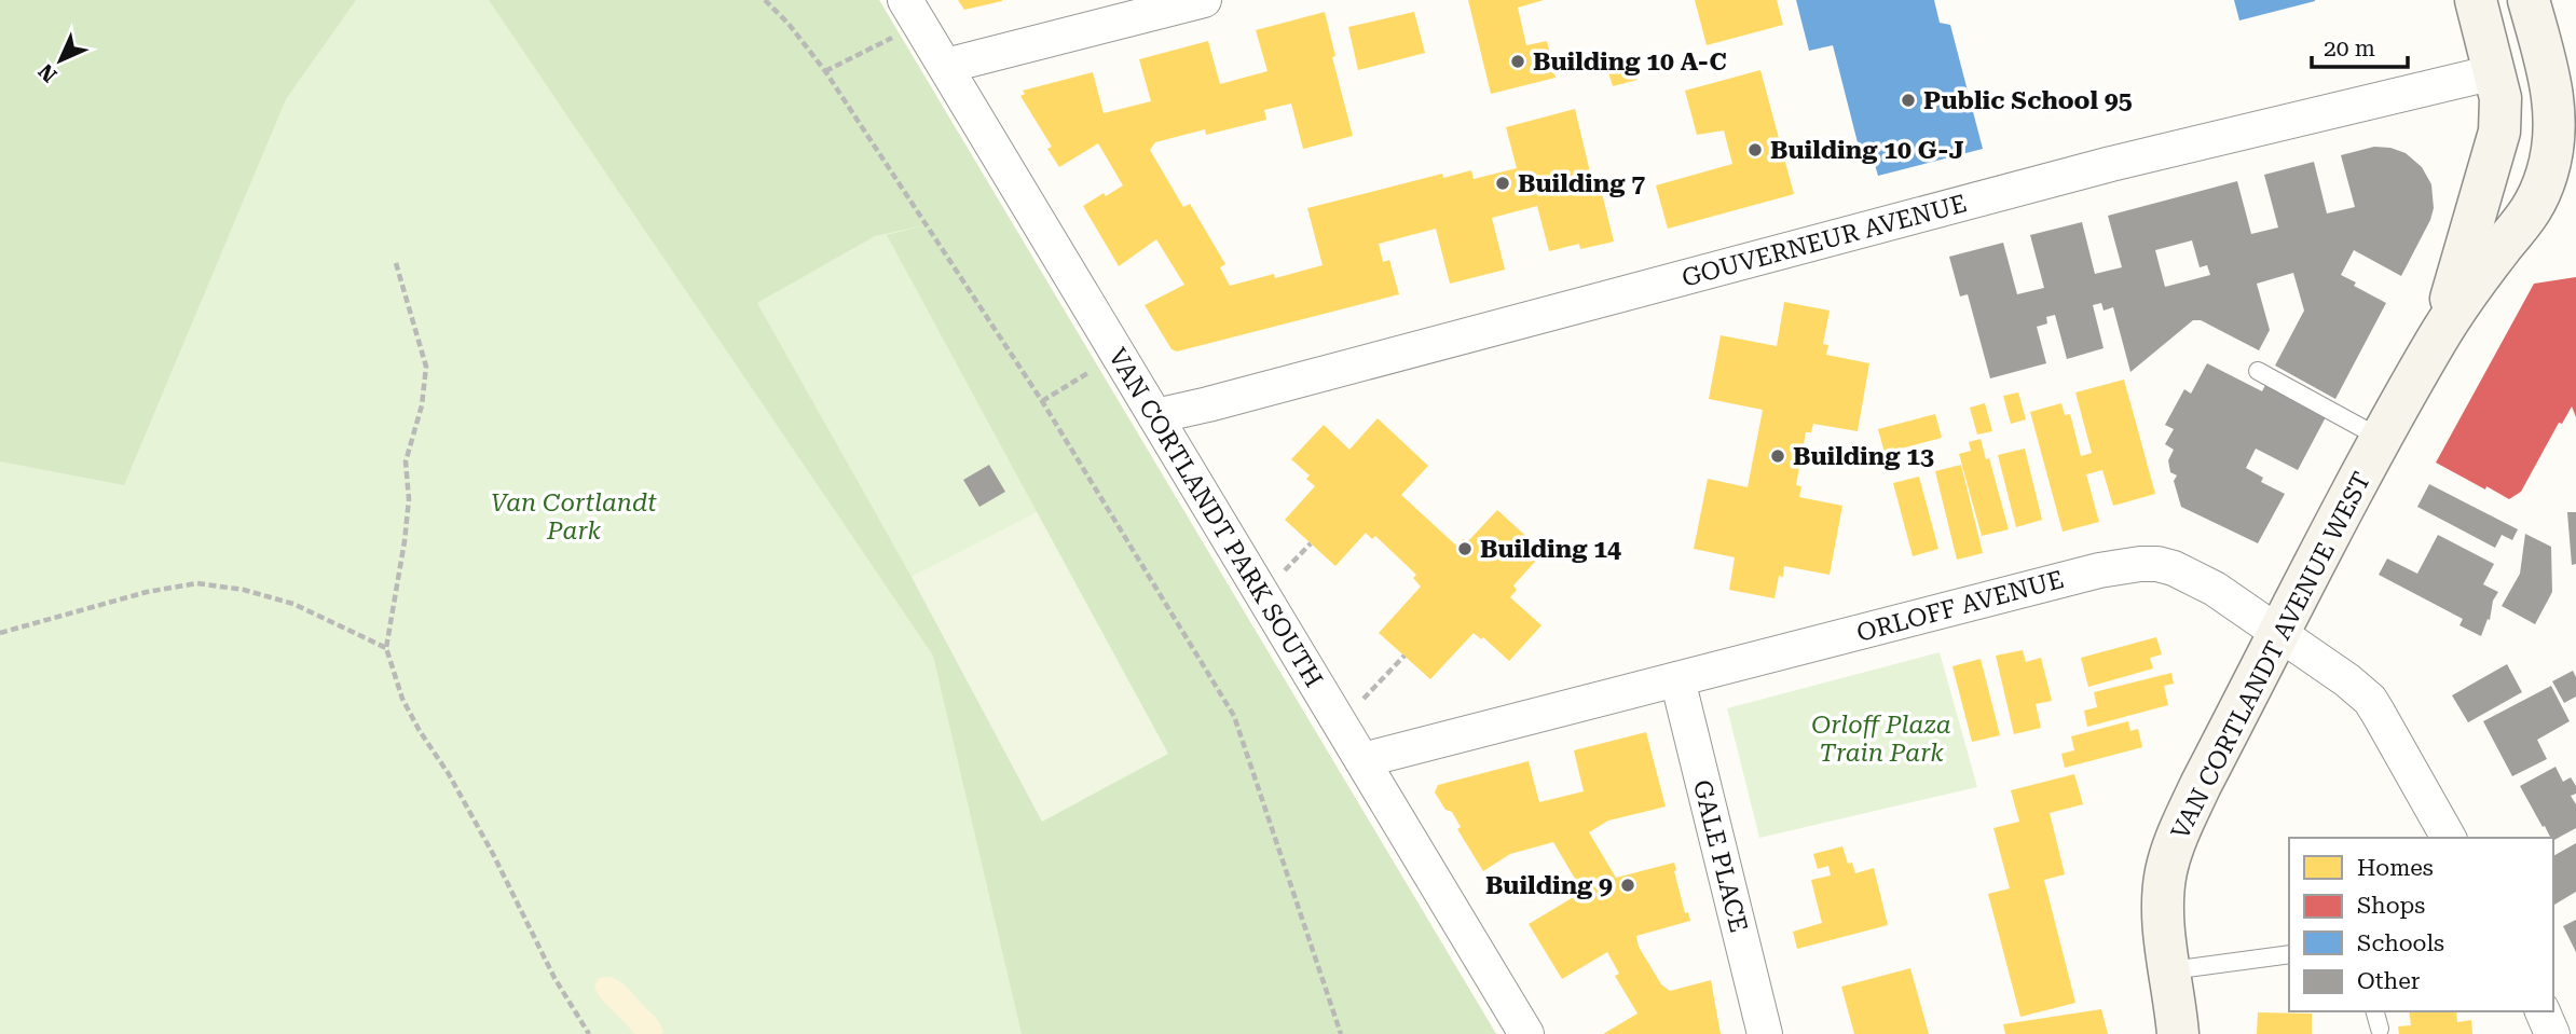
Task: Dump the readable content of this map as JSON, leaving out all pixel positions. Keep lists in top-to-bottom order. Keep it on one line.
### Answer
{"streets":{"main road":["VAN CORTLANDT AVENUE WEST"],"street":["GOUVERNEUR AVENUE","VAN CORTLANDT PARK SOUTH","ORLOFF AVENUE","GALE PLACE"]},"crossings":[["GOUVERNEUR AVENUE","VAN CORTLANDT PARK SOUTH"],["GOUVERNEUR AVENUE","VAN CORTLANDT AVENUE WEST"],["VAN CORTLANDT PARK SOUTH","ORLOFF AVENUE"],["ORLOFF AVENUE","VAN CORTLANDT AVENUE WEST"],["ORLOFF AVENUE","GALE PLACE"]],"parks":["Van Cortlandt Park","Orloff Plaza Train Park"],"places":["Building 10 A-C","Public School 95","Building 10 G-J","Building 7","Building 13","Building 14","Building 9"],"legend":["Homes","Shops","Schools","Other"],"scale_bar":"20 m","north":"bottom left"}
